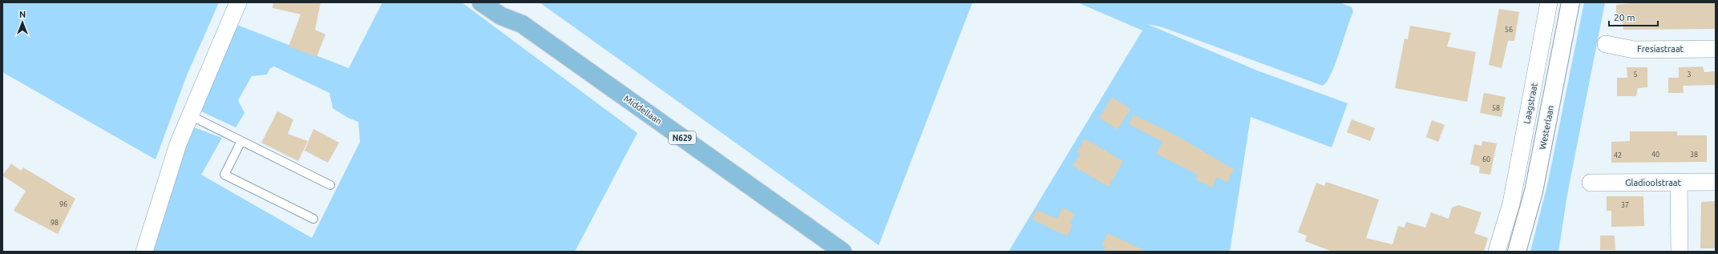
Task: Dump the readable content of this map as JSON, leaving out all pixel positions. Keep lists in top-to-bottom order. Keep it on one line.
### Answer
{"streets":{"main road":["Middellaan","N629"],"street":["Fresiastraat","Laagstraat","Westerlaan","Gladioolstraat"]},"house_numbers":["56","5","3","58","40","38","42","60","96","37","98"],"scale_bar":"20 m","north":"top"}
